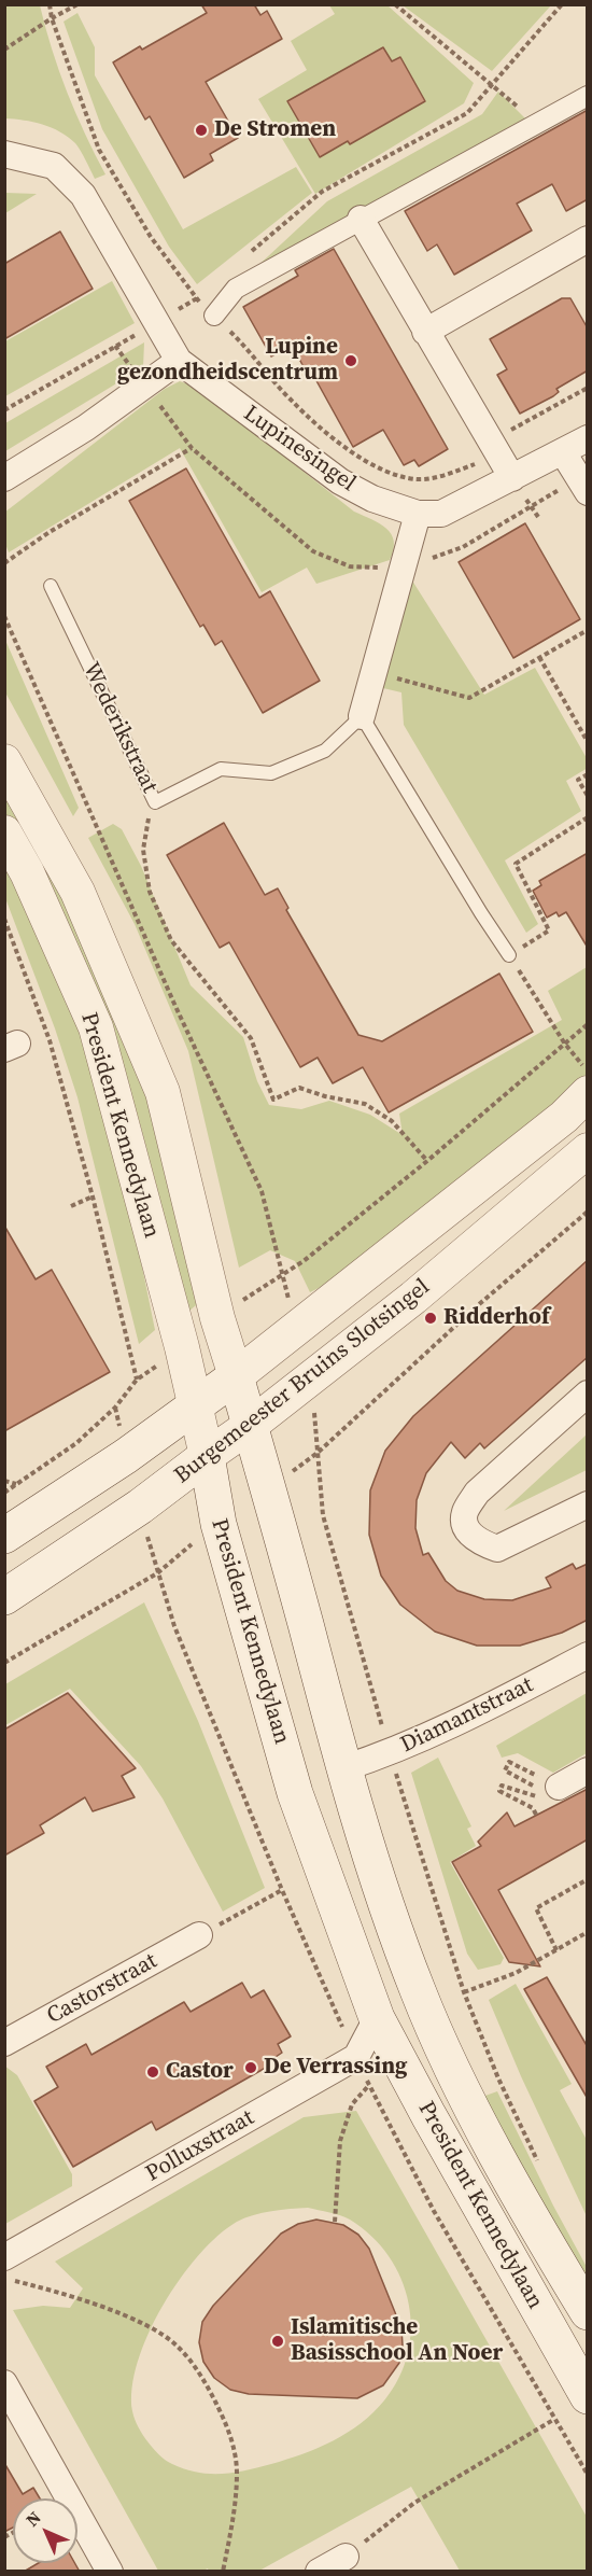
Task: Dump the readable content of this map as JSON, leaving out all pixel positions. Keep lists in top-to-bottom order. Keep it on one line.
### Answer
{"streets":{"main road":["President Kennedylaan","Burgemeester Bruins Slotsingel"],"street":["Lupinesingel","Diamantstraat","Castorstraat","Polluxstraat"],"lane":["Wederikstraat"]},"crossings":[["President Kennedylaan","Burgemeester Bruins Slotsingel"],["President Kennedylaan","Diamantstraat"],["President Kennedylaan","Polluxstraat"]],"places":["De Stromen","Lupine gezondheidscentrum","Ridderhof","De Verrassing","Castor","Islamitische Basisschool An Noer"],"north":"top left"}
